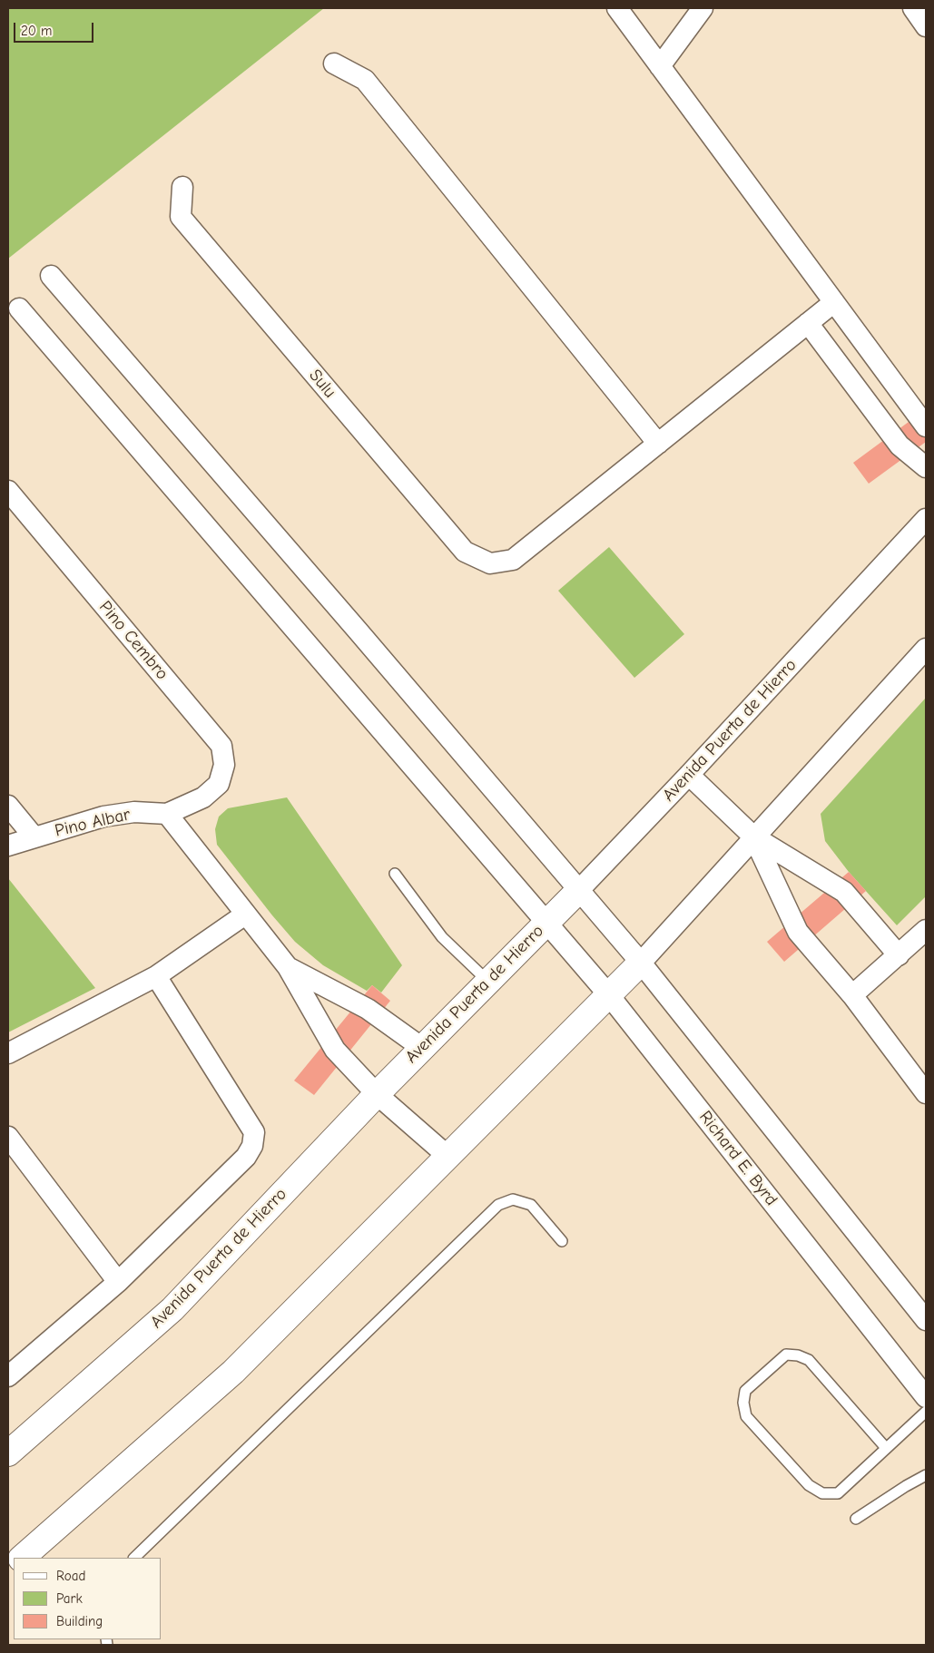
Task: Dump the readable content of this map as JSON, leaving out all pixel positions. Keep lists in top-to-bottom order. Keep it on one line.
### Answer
{"streets":{"street":["Sulu","Pino Cembro","Avenida Puerta de Hierro","Pino Albar","Richard E. Byrd"]},"crossings":[["Pino Cembro","Pino Albar"],["Avenida Puerta de Hierro","Richard E. Byrd"]],"legend":["Road","Park","Building"],"scale_bar":"20 m"}
